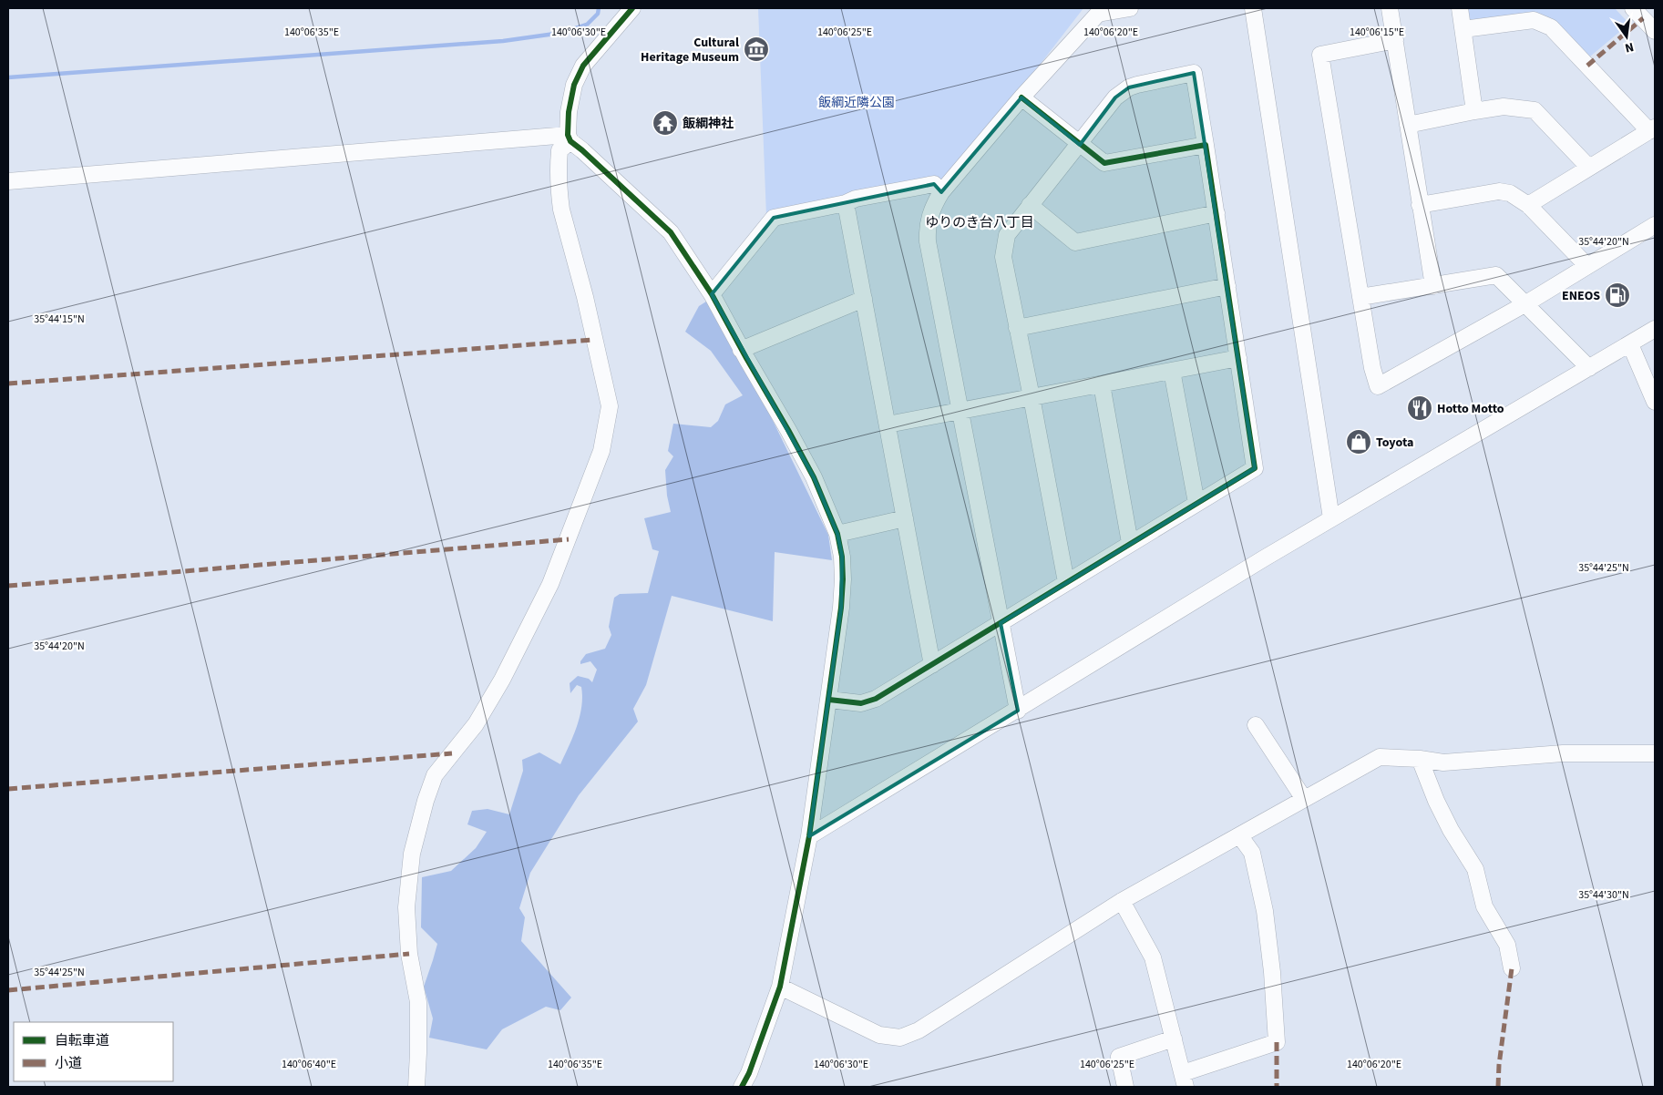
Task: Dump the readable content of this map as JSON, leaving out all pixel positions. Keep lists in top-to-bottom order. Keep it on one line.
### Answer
{"districts":["ゆりのき台八丁目"],"parks":["飯綱近隣公園"],"places":{"museum":["Cultural Heritage Museum"],"temple":["飯綱神社"],"fuel station":["ENEOS"],"restaurant":["Hotto Motto"],"shop":["Toyota"]},"legend":["自転車道","小道"],"north":"bottom","coordinates":["140°06'35\"E","140°06'30\"E","140°06'25\"E","140°06'20\"E","140°06'15\"E","35°44'20\"N","35°44'15\"N","35°44'25\"N","35°44'30\"N","140°06'40\"E"]}
